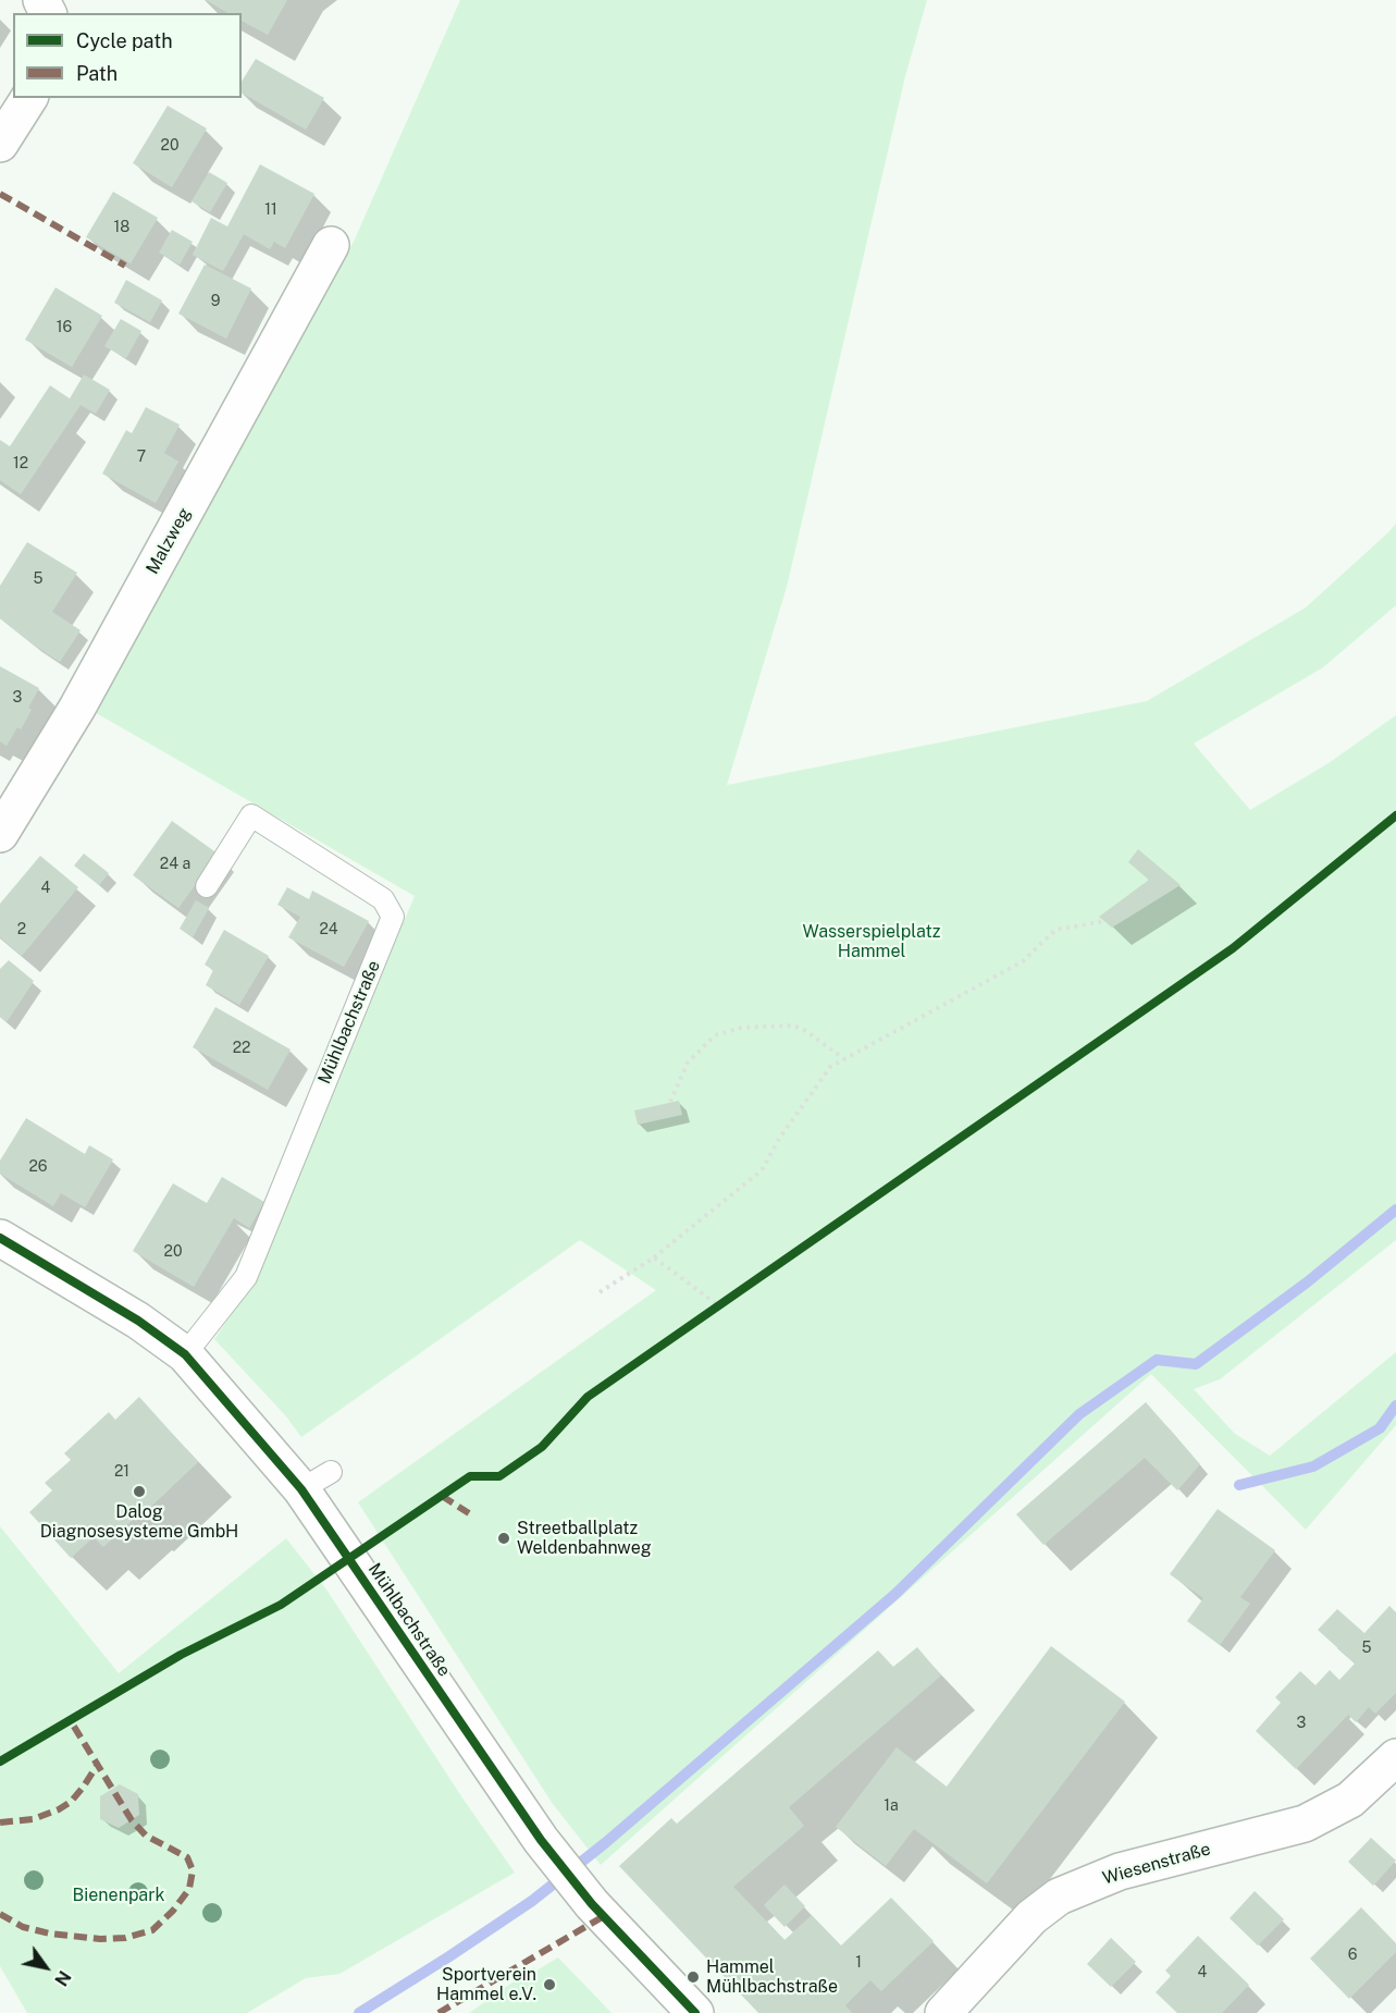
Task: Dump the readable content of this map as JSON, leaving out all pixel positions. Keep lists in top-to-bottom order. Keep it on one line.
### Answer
{"streets":{"street":["Malzweg","Mühlbachstraße","Wiesenstraße"]},"parks":["Wasserspielplatz Hammel","Bienenpark"],"places":["Dalog Diagnosesysteme GmbH","Streetballplatz Weldenbahnweg","Hammel Mühlbachstraße","Sportverein Hammel e.V."],"house_numbers":["20","11","18","9","16","7","12","5","3","24 a","4","2","24","22","26","20","21","5","3","1a","6","1","4"],"legend":["Cycle path","Path"],"north":"bottom right"}
